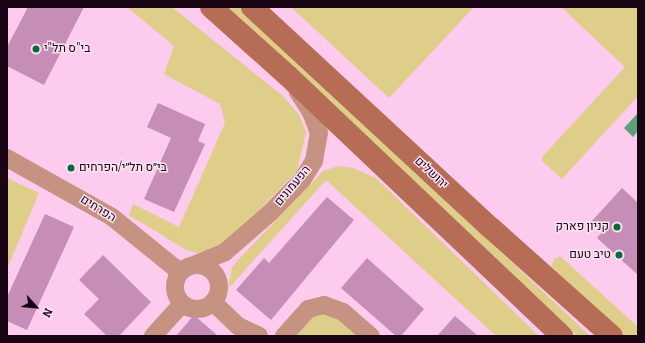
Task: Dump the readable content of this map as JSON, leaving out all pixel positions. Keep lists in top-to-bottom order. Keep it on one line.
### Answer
{"streets":{"main road":["ירושלים"],"street":["הפעמונים","הפרחים"]},"crossings":[["הפעמונים","הפרחים"]],"places":["בי\"ס תל\"י","בי״ס תל״י/הפרחים","קניון פארק","טיב טעם"],"north":"bottom right"}
